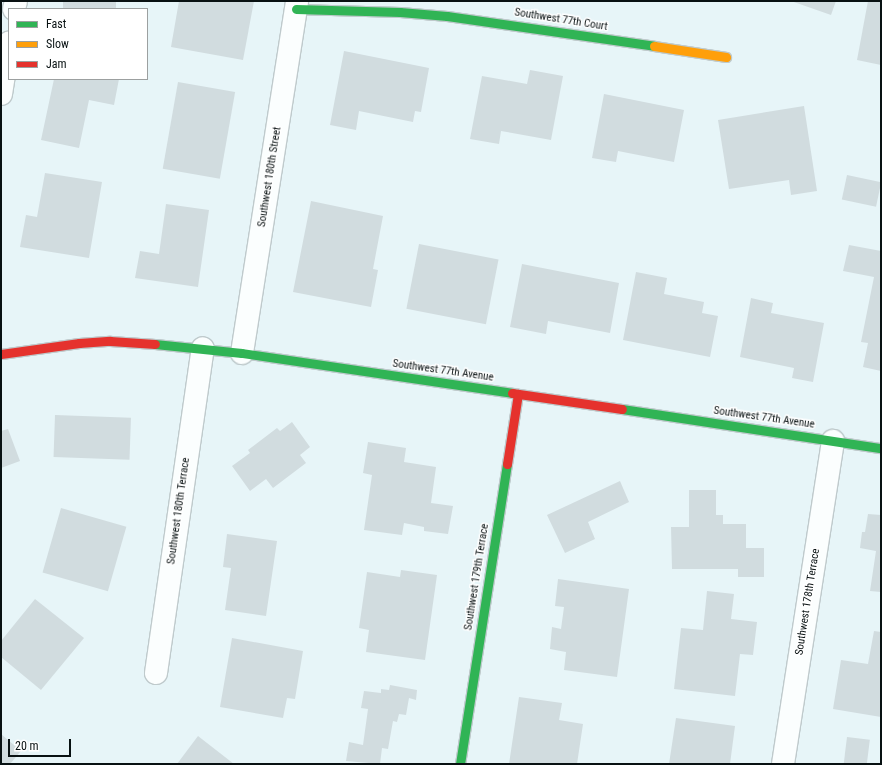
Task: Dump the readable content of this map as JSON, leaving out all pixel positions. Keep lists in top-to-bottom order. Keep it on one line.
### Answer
{"streets":{"street":["Southwest 77th Court","Southwest 180th Street","Southwest 77th Avenue","Southwest 180th Terrace","Southwest 179th Terrace","Southwest 178th Terrace"]},"crossings":[["Southwest 77th Court","Southwest 180th Street"],["Southwest 180th Street","Southwest 77th Avenue"],["Southwest 77th Avenue","Southwest 180th Terrace"],["Southwest 77th Avenue","Southwest 179th Terrace"],["Southwest 77th Avenue","Southwest 178th Terrace"]],"legend":["Fast","Slow","Jam"],"scale_bar":"20 m"}
